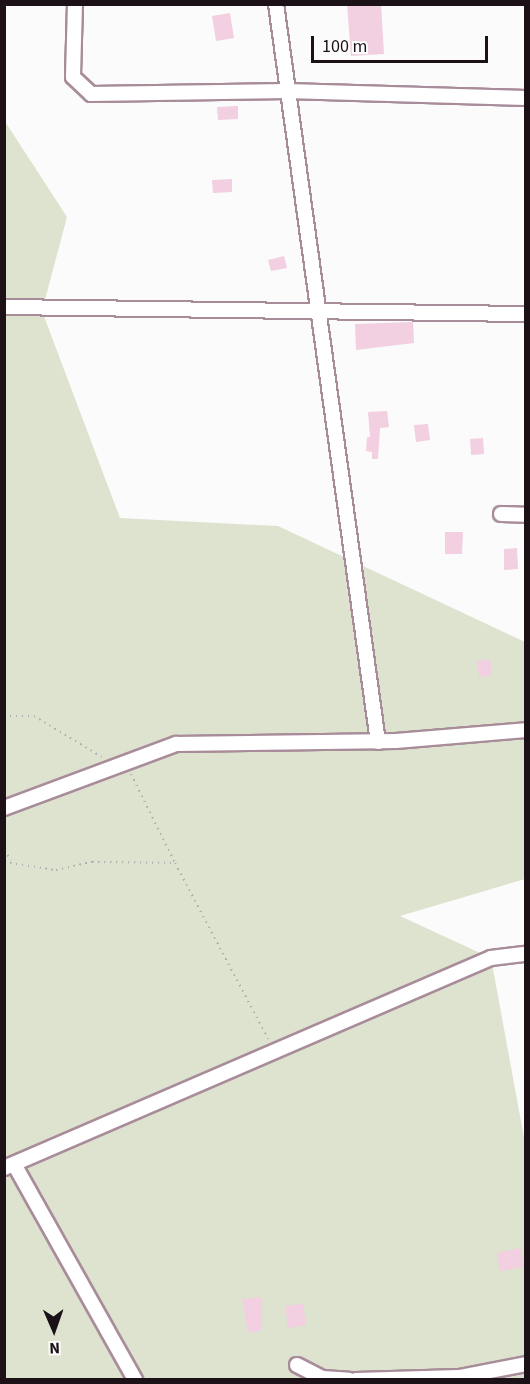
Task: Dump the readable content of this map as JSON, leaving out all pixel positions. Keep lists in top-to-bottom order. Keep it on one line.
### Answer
{"scale_bar":"100 m","north":"bottom"}
